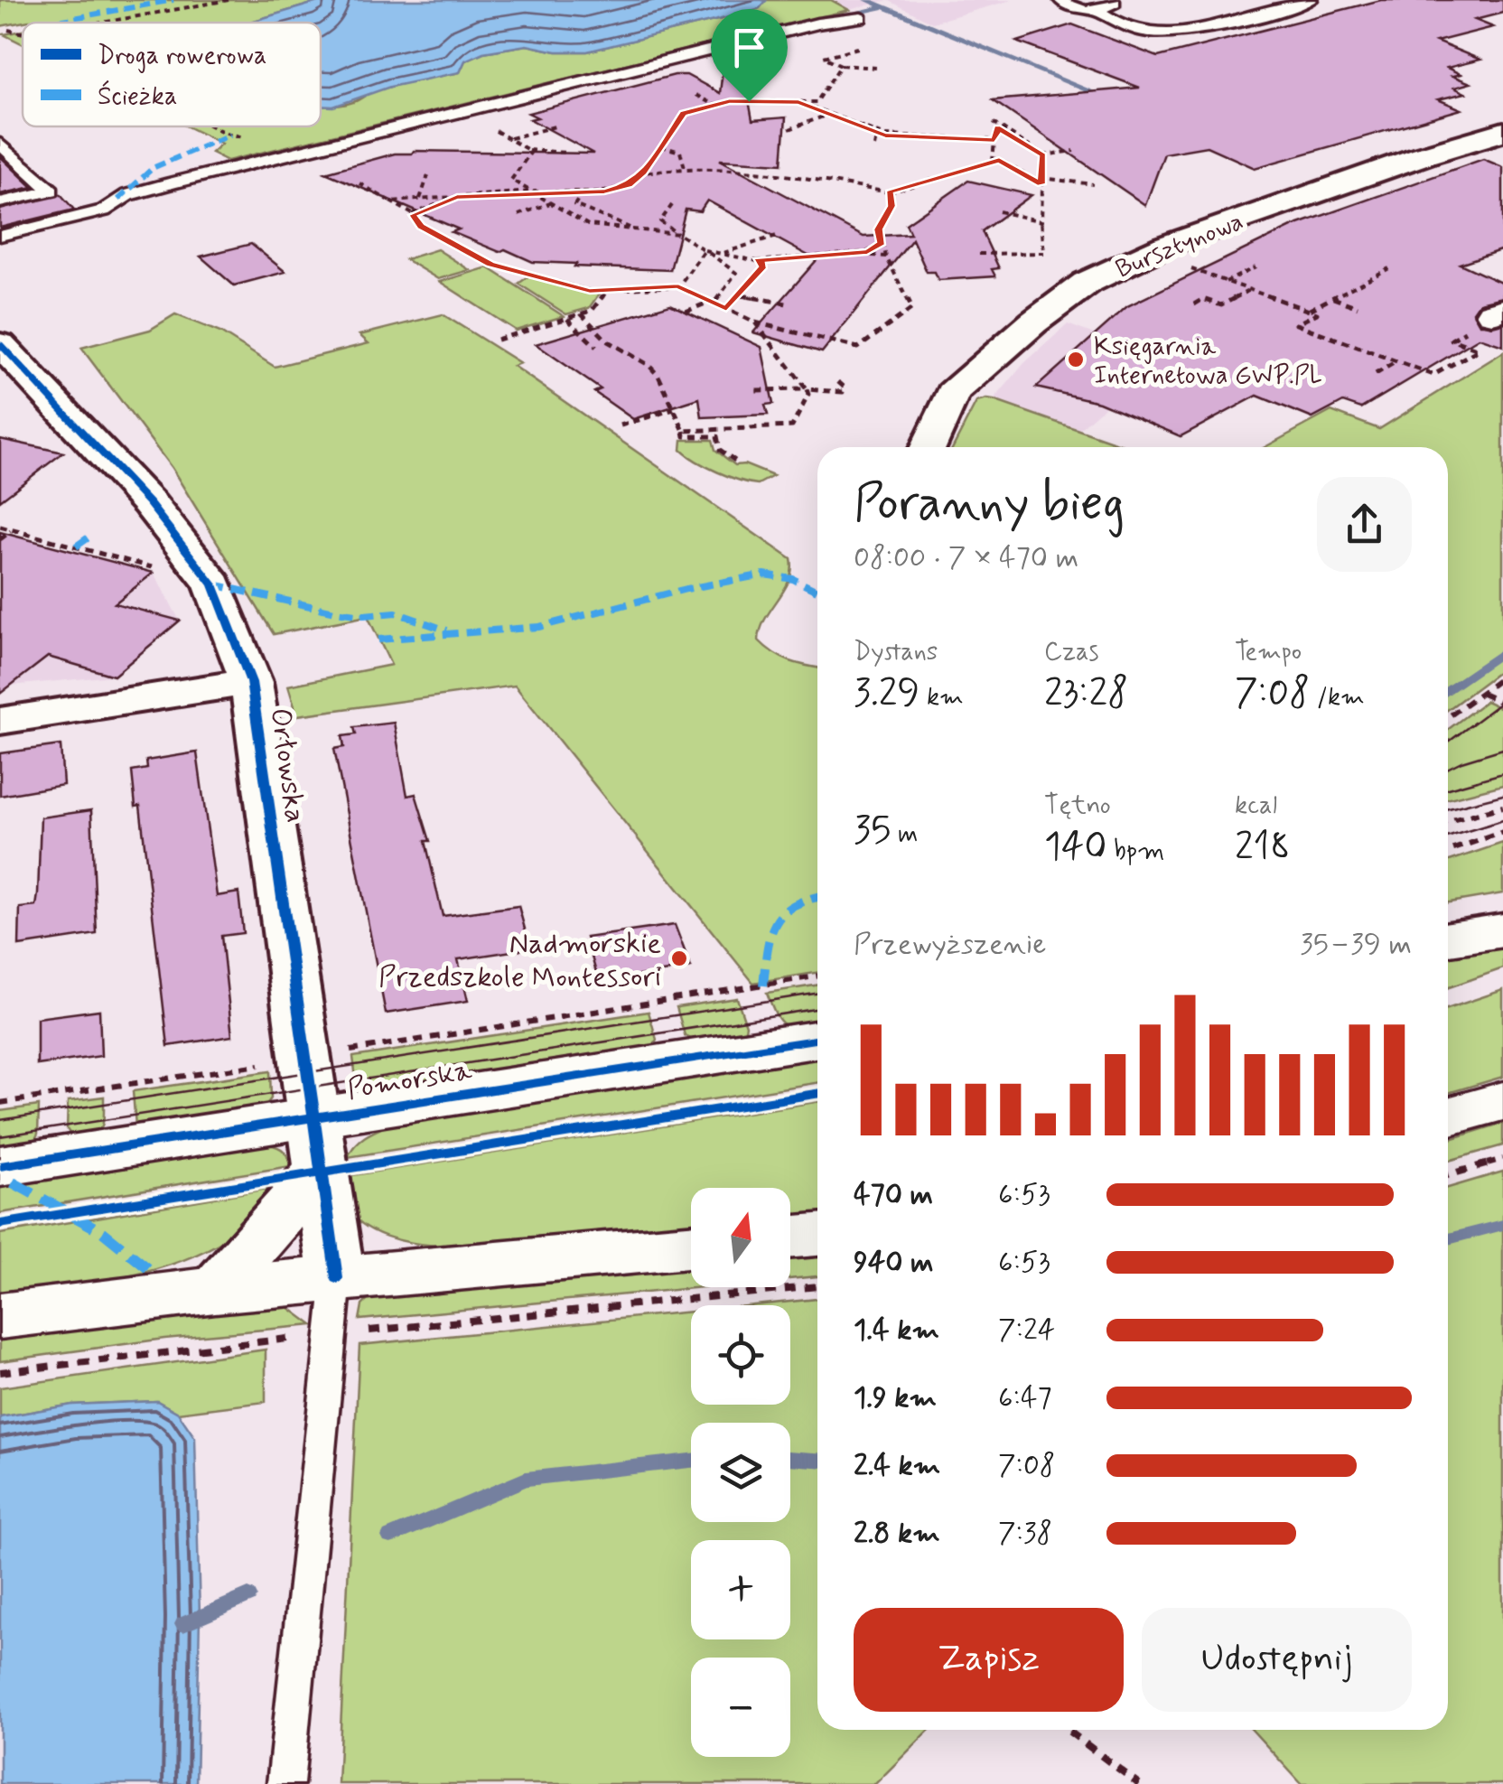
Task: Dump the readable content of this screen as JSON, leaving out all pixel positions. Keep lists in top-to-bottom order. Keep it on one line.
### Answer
{"streets":{"street":["Bursztynowa","Orłowska","Pomorska"]},"crossings":[["Orłowska","Pomorska"]],"places":["Księgarnia Internetowa GWP.PL","Nadmorskie Przedszkole Montessori"],"legend":["Droga rowerowa","Ścieżka"],"north":"top","page":{"heading":["Poranny bieg","08:00 · 7 × 470 m"],"stats":[["Dystans","3.29 km"],["Czas","23:28"],["Tempo","7:08 /km"],["35 m"],["Tętno","140 bpm"],["kcal","218"]],"chart":["Przewyższenie","35–39 m"],"list":[{"name":"470 m","note":"6:53"},{"name":"940 m","note":"6:53"},{"name":"1.4 km","note":"7:24"},{"name":"1.9 km","note":"6:47"},{"name":"2.4 km","note":"7:08"},{"name":"2.8 km","note":"7:38"}],"map_buttons":["+","−"],"buttons":["Zapisz","Udostępnij"]}}
